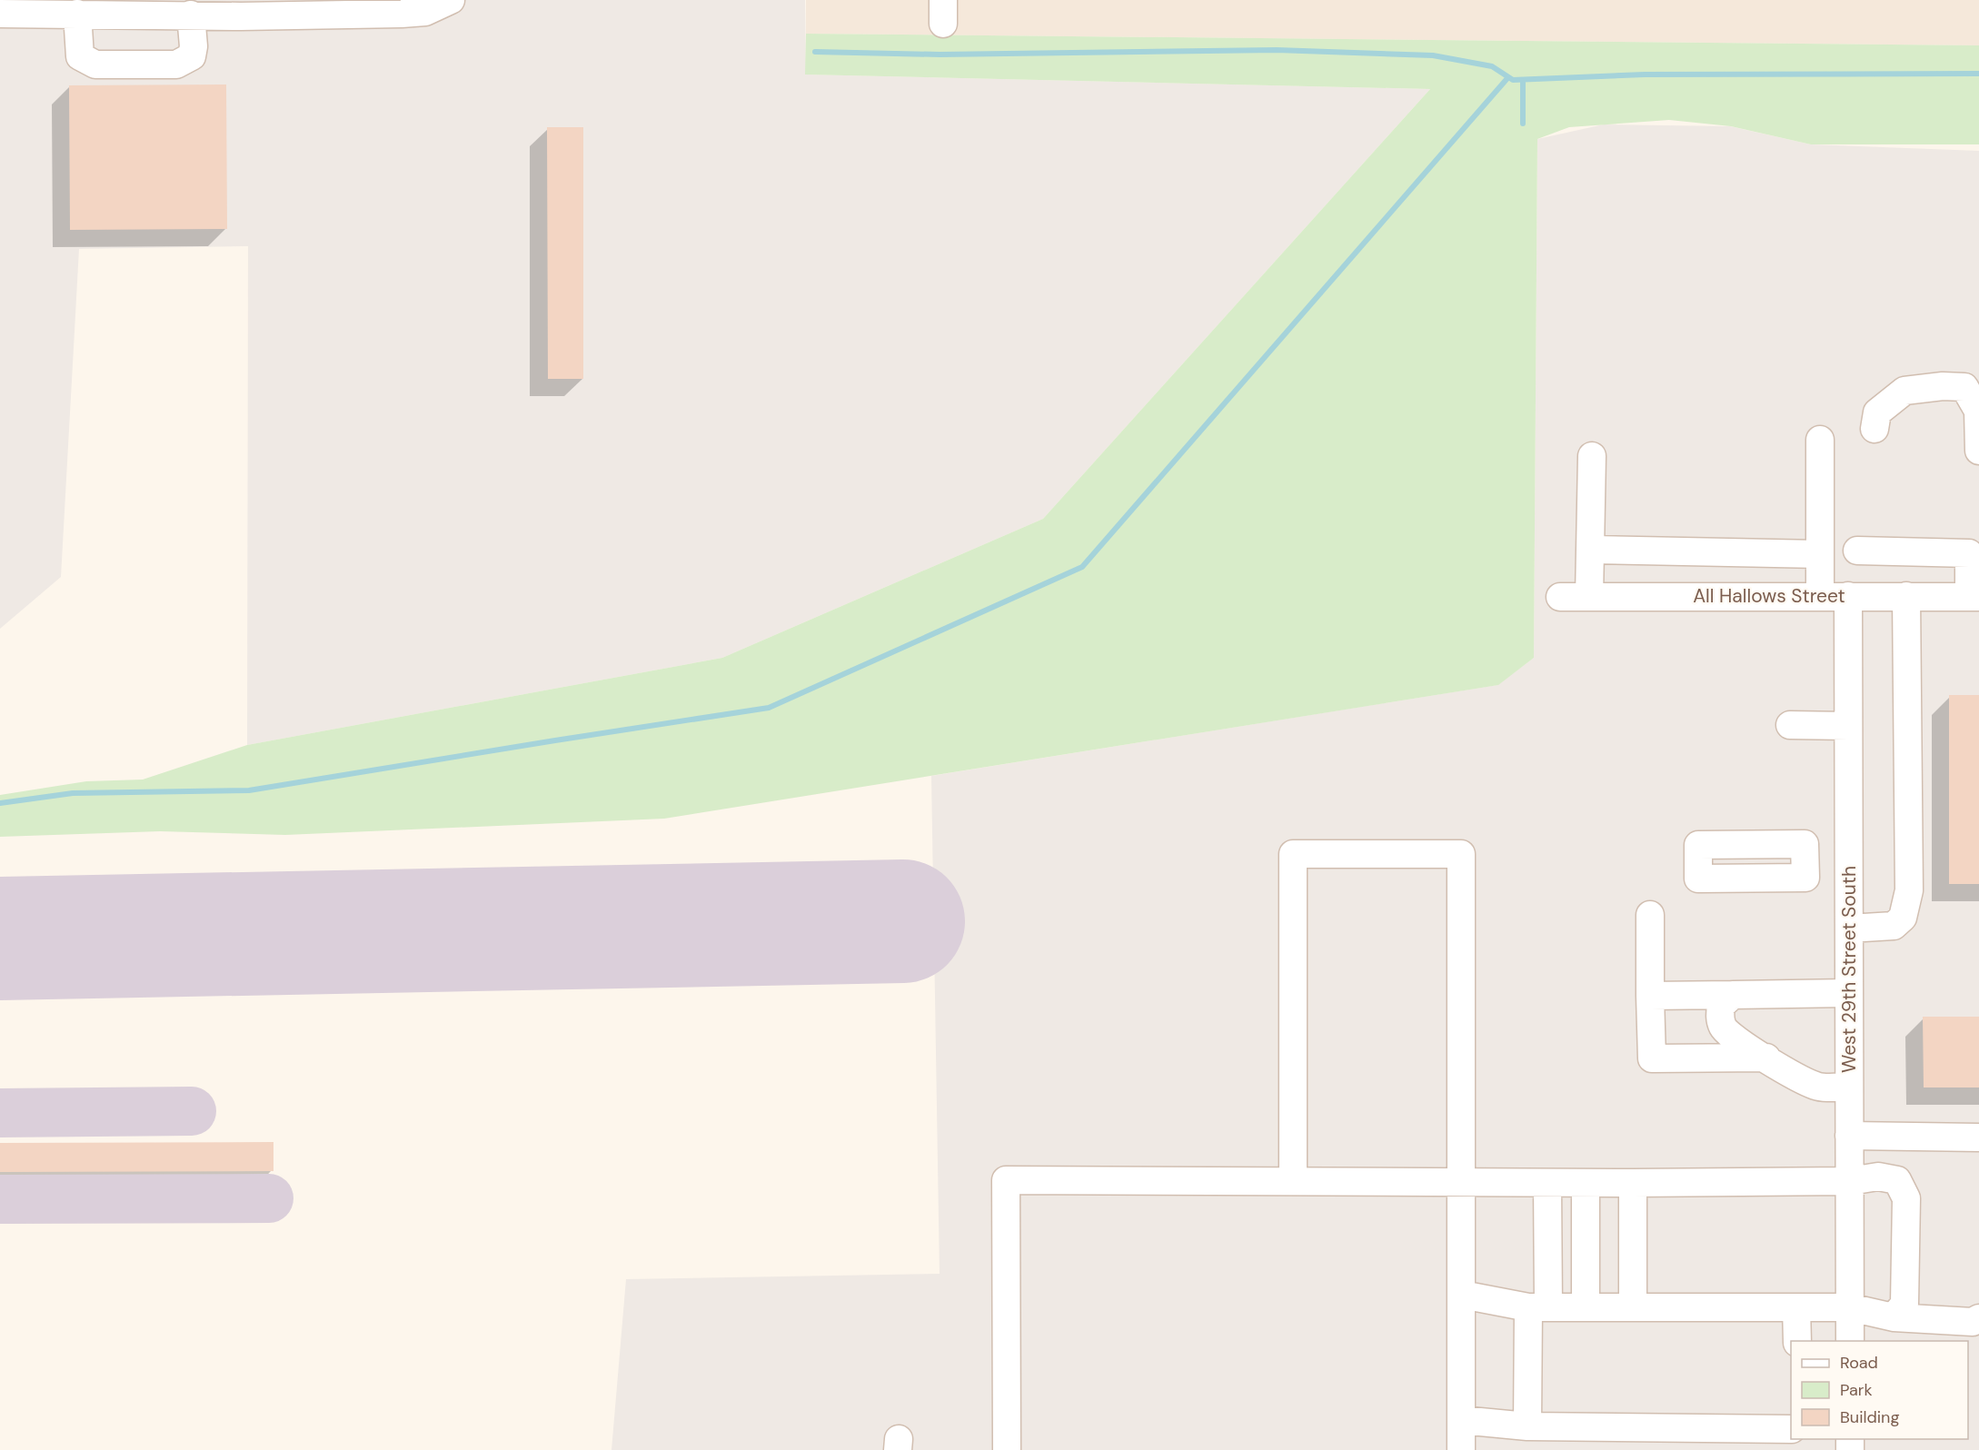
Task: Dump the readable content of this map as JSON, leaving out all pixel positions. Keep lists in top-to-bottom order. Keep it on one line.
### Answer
{"streets":{"street":["All Hallows Street","West 29th Street South"]},"crossings":[["All Hallows Street","West 29th Street South"]],"legend":["Road","Park","Building"]}
